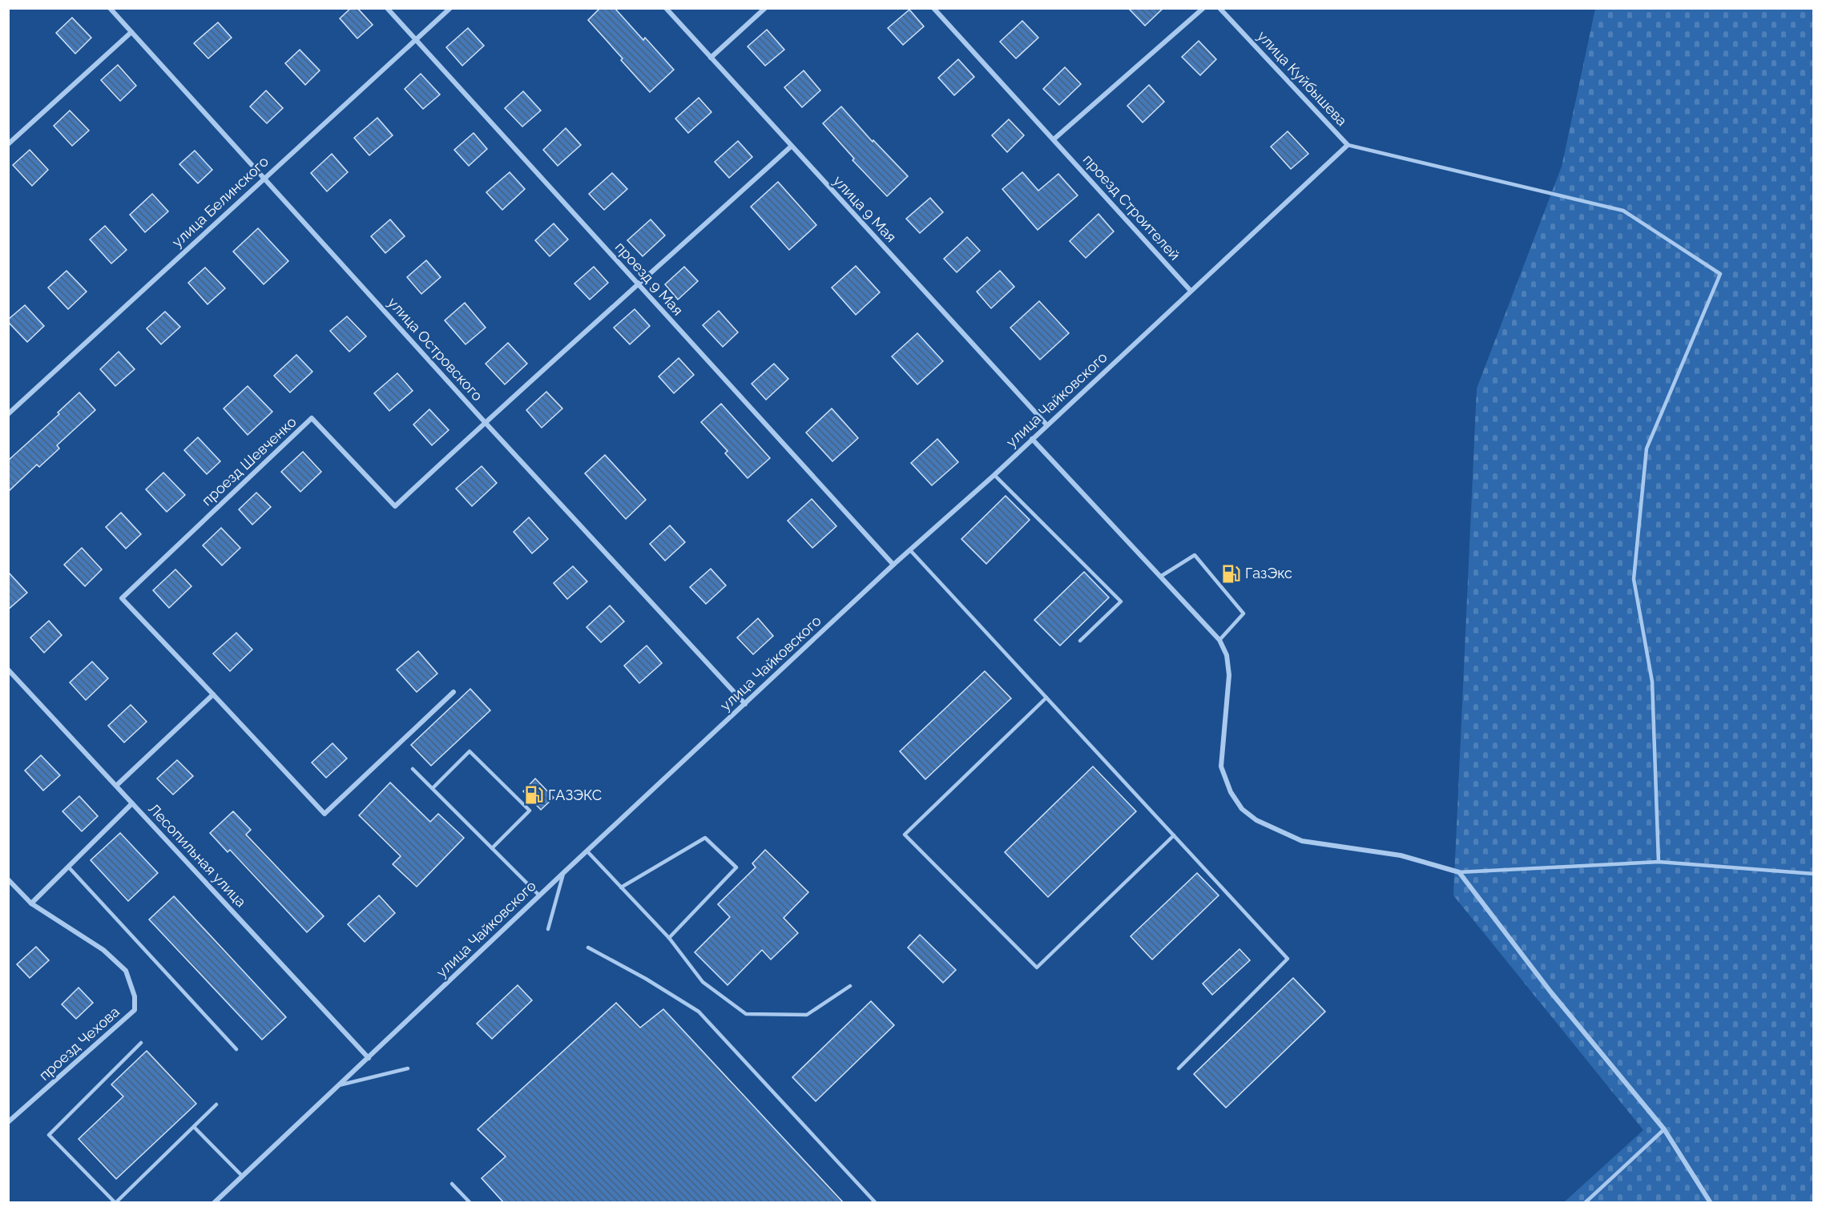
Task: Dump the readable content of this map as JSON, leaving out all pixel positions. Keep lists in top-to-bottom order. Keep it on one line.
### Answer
{"streets":{"street":["улица Куйбышева","улица Белинского","проезд Строителей","улица 9 Мая","проезд 9 Мая","улица Островского","улица Чайковского","проезд Шевченко","Лесопильная улица","проезд Чехова"]},"crossings":[["улица Куйбышева","улица Чайковского"],["улица Белинского","проезд 9 Мая"],["улица Белинского","улица Островского"],["проезд Строителей","улица Чайковского"],["улица 9 Мая","улица Чайковского"],["проезд 9 Мая","улица Чайковского"],["улица Островского","улица Чайковского"],["улица Островского","проезд Шевченко"],["улица Чайковского","Лесопильная улица"]],"places":{"fuel station":["ГазЭкс","ГАЗЭКС"]}}
